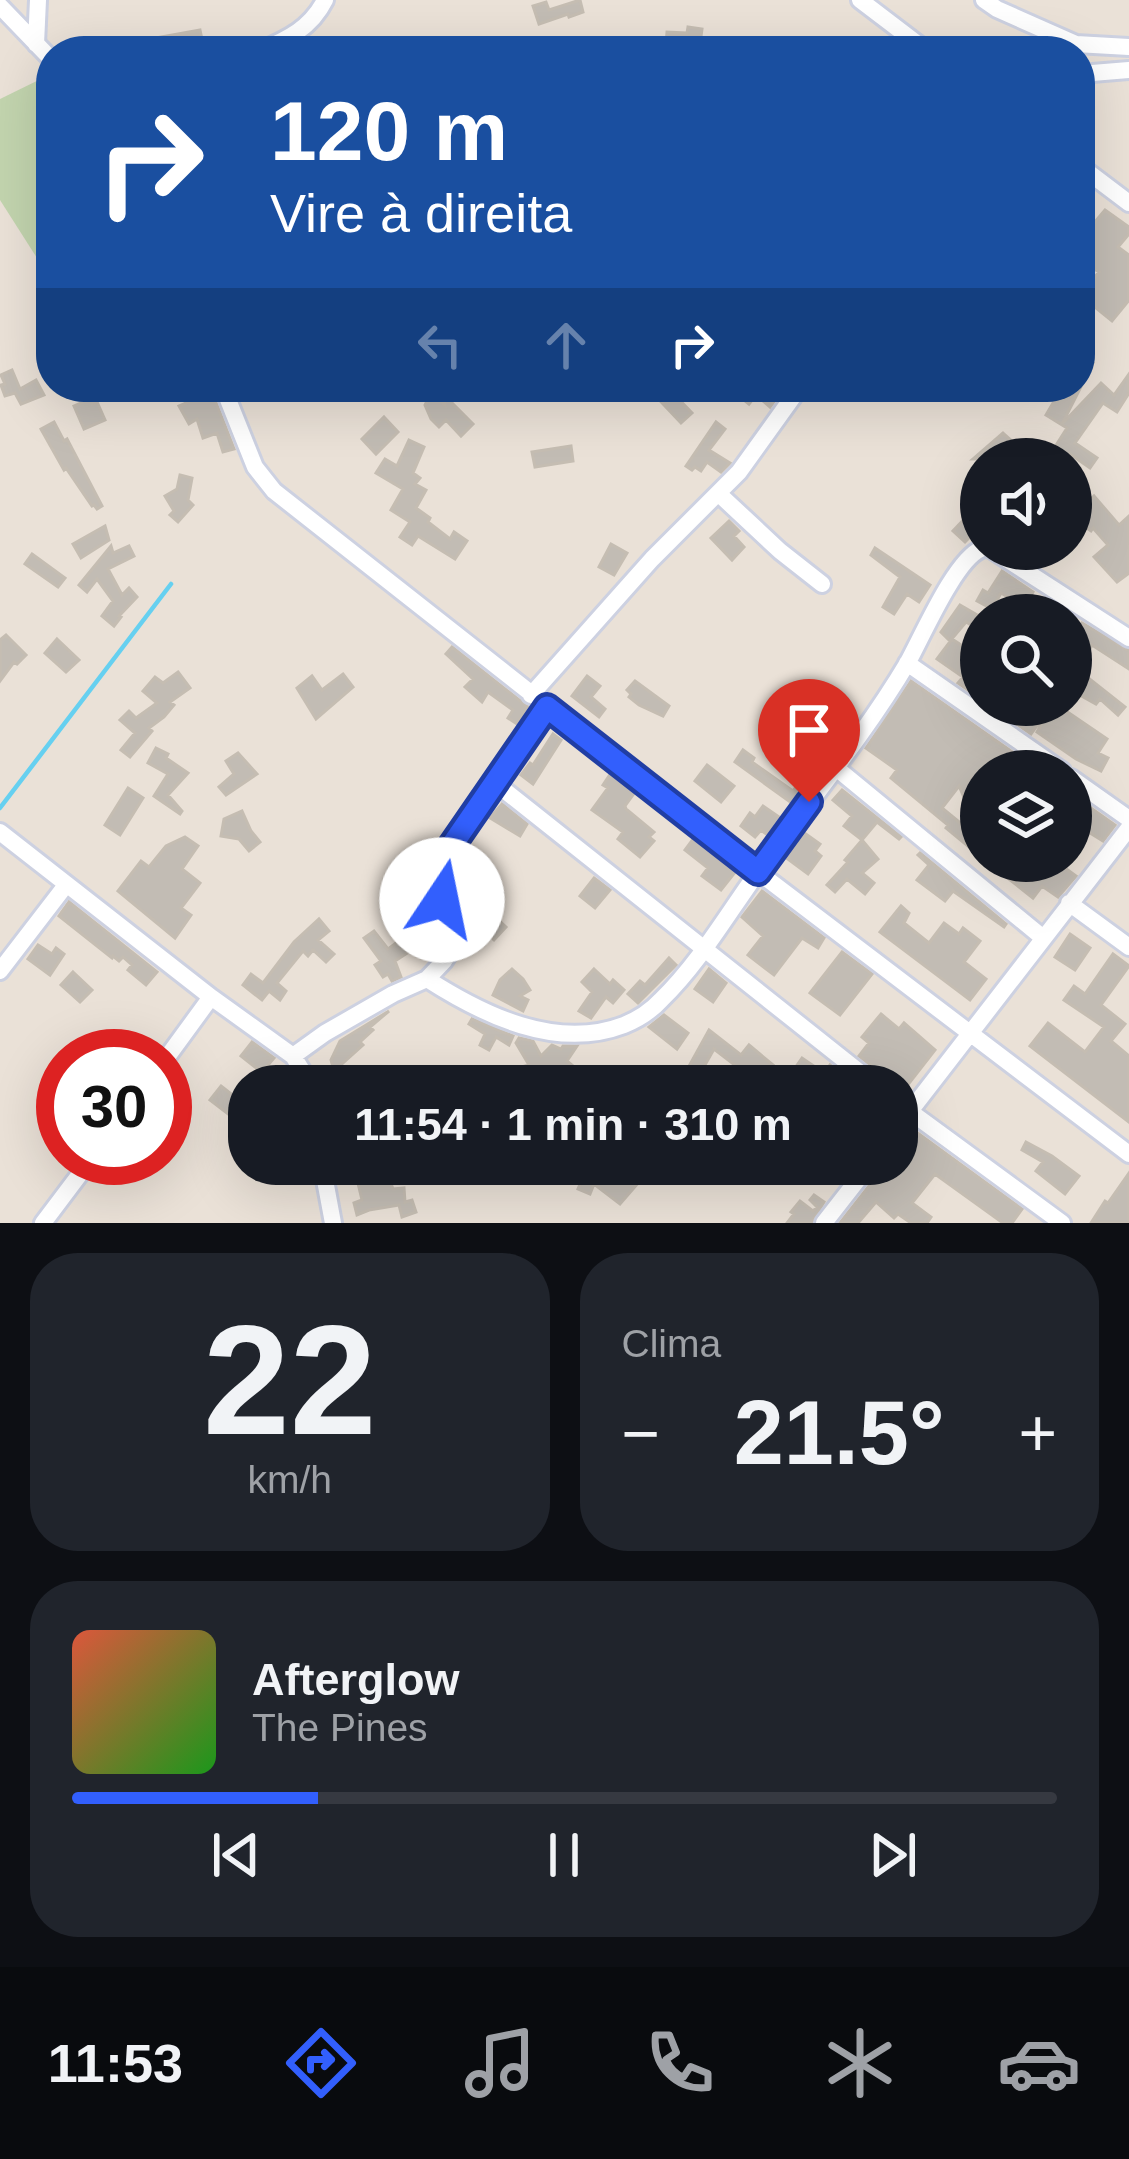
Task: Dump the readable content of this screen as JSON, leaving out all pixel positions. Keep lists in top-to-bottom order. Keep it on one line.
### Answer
{"page":{"turn":["120 m","Vire à direita"],"limit":"30","trip":"11:54 · 1 min · 310 m","tile":[["22","km/h"],"Clima"],"heat":["−","21.5°","+"],"song":["Afterglow","The Pines"],"tabs":"11:53"}}
